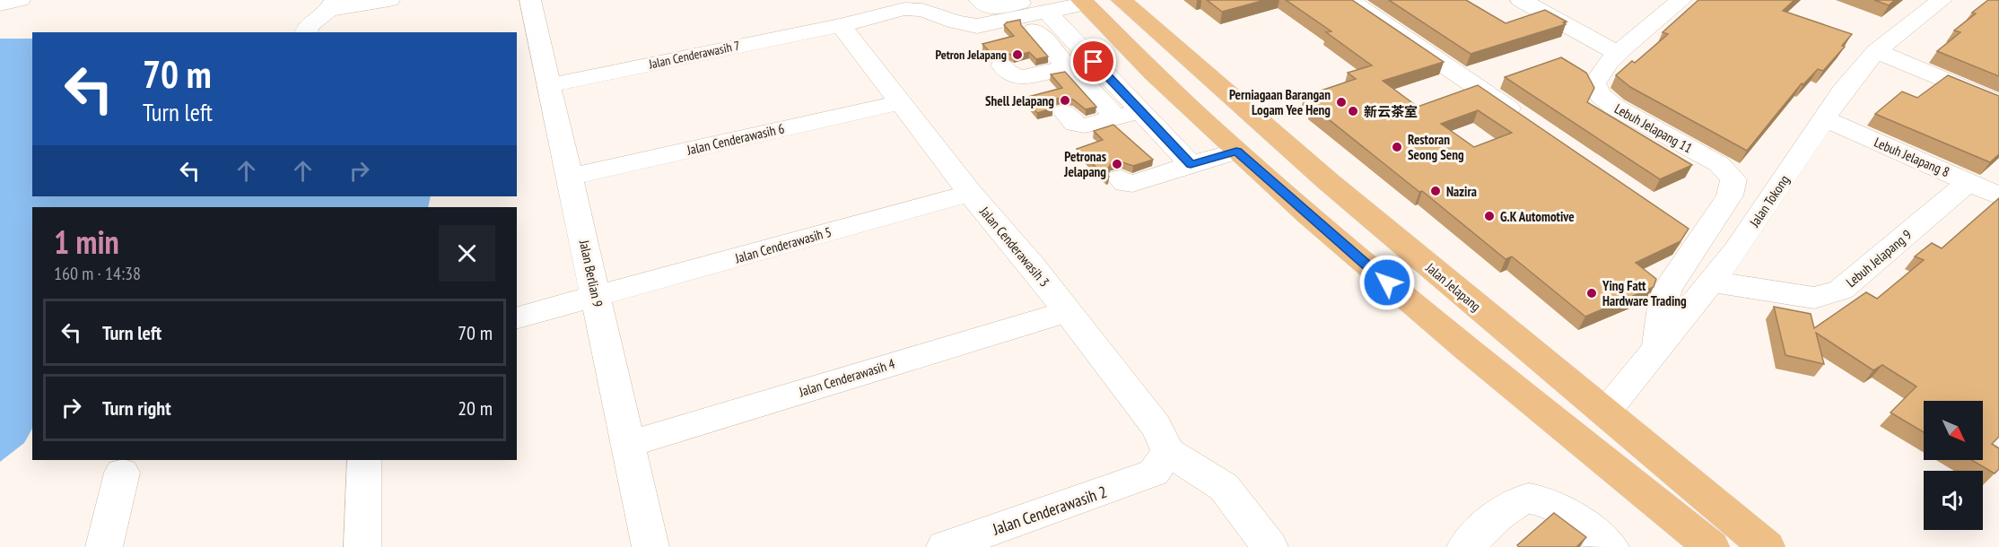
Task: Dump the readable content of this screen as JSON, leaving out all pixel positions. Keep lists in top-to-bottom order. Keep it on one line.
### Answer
{"streets":{"main road":["Jalan Jelapang"],"street":["Jalan Cenderawasih 7","Lebuh Jelapang 11","Jalan Cenderawasih 6","Lebuh Jelapang 8","Jalan Tokong","Jalan Cenderawasih 5","Jalan Cenderawasih 3","Lebuh Jelapang 9","Jalan Berlian 9","Jalan Cenderawasih 4","Jalan Cenderawasih 2"]},"crossings":[["Jalan Cenderawasih 7","Jalan Cenderawasih 3"],["Jalan Cenderawasih 7","Jalan Berlian 9"],["Lebuh Jelapang 11","Jalan Tokong"],["Jalan Cenderawasih 6","Jalan Cenderawasih 3"],["Jalan Cenderawasih 6","Jalan Berlian 9"],["Lebuh Jelapang 8","Jalan Tokong"],["Lebuh Jelapang 8","Lebuh Jelapang 9"],["Jalan Tokong","Lebuh Jelapang 9"],["Jalan Tokong","Jalan Jelapang"],["Jalan Cenderawasih 5","Jalan Cenderawasih 3"],["Jalan Cenderawasih 5","Jalan Berlian 9"],["Jalan Cenderawasih 3","Jalan Cenderawasih 4"],["Jalan Cenderawasih 3","Jalan Cenderawasih 2"],["Jalan Berlian 9","Jalan Cenderawasih 4"]],"places":["Petron Jelapang","Shell Jelapang","Perniagaan Barangan Logam Yee Heng","新云茶室","Restoran Seong Seng","Petronas Jelapang","Nazira","G.K Automotive","Ying Fatt Hardware Trading"],"north":"bottom right","page":{"turn":["70 m","Turn left"],"heading":["1 min","160 m · 14:38"],"list":[{"name":"Turn left","value":"70 m"},{"name":"Turn right","value":"20 m"}]}}
